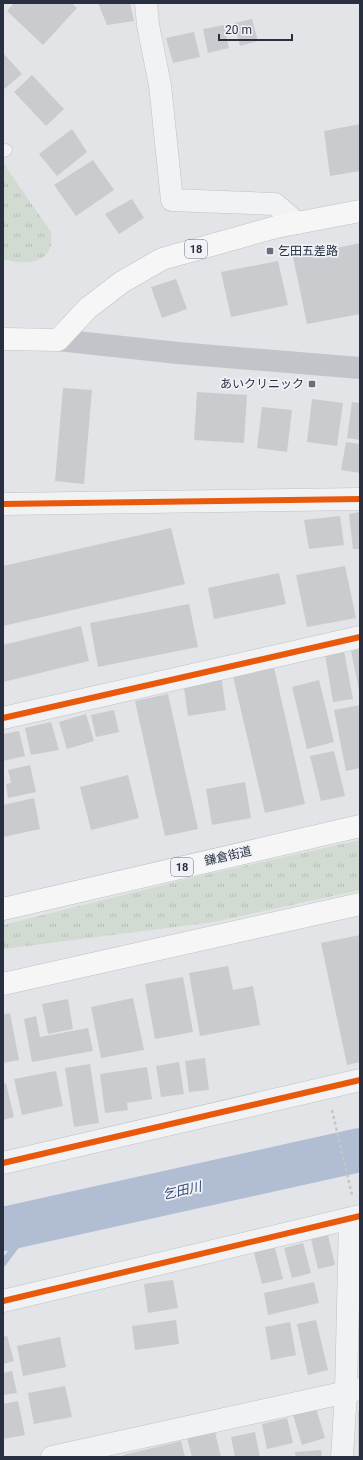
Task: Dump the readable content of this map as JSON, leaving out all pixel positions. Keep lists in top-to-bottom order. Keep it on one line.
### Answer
{"streets":{"main road":["18","鎌倉街道"]},"water":["乞田川"],"places":{"transit":["乞田五差路","あいクリニック"]},"scale_bar":"20 m"}
